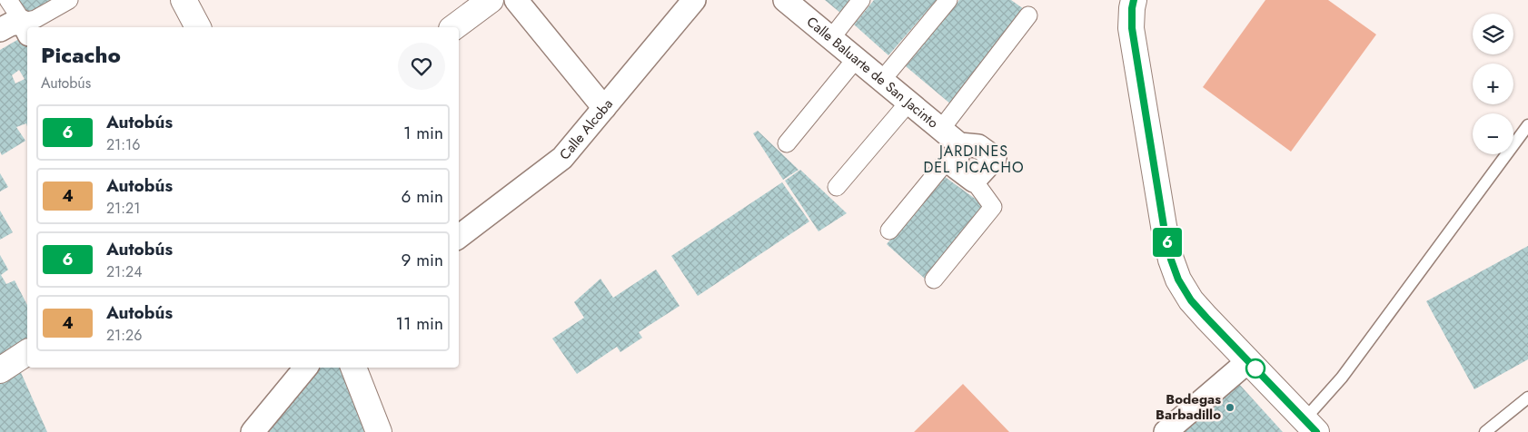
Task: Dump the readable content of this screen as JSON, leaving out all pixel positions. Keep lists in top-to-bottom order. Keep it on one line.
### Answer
{"streets":{"street":["Calle Baluarte de San Jacinto","Calle Alcoba"]},"districts":["JARDINES DEL PICACHO"],"places":["Bodegas Barbadillo"],"lines":["bus line 6"],"page":{"on_map":"6","map_buttons":["+","−"],"heading":["Picacho","Autobús"],"list":[{"mark":"6","name":"Autobús","note":"21:16","value":"1 min"},{"mark":"4","name":"Autobús","note":"21:21","value":"6 min"},{"mark":"6","name":"Autobús","note":"21:24","value":"9 min"},{"mark":"4","name":"Autobús","note":"21:26","value":"11 min"}]}}
